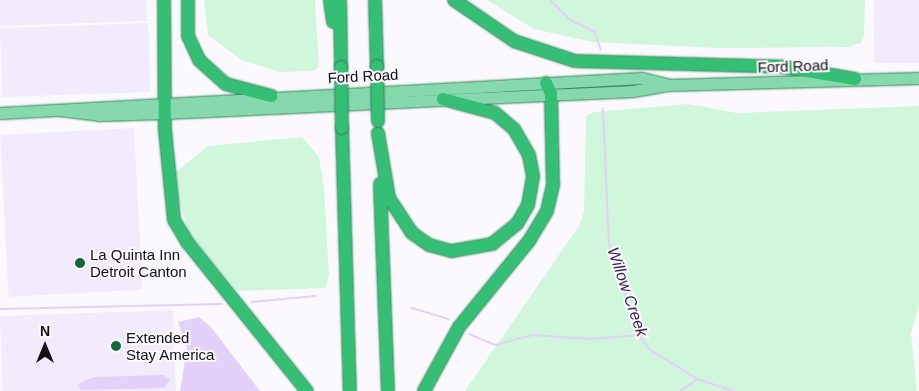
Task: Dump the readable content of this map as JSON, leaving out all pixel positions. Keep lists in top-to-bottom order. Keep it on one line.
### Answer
{"streets":{"main road":["Ford Road"]},"water":["Willow Creek"],"places":["La Quinta Inn Detroit Canton","Extended Stay America"],"north":"top"}
